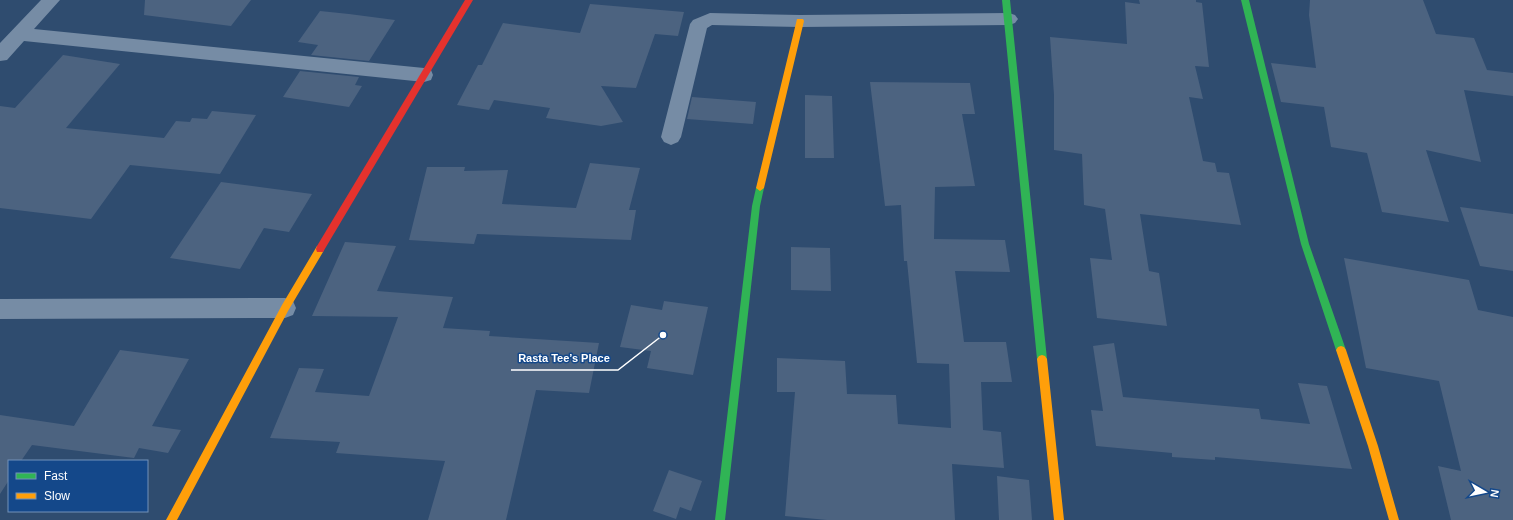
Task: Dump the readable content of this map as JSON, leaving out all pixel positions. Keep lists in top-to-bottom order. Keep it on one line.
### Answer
{"places":["Rasta Tee’s Place"],"legend":["Fast","Slow"],"north":"right"}
